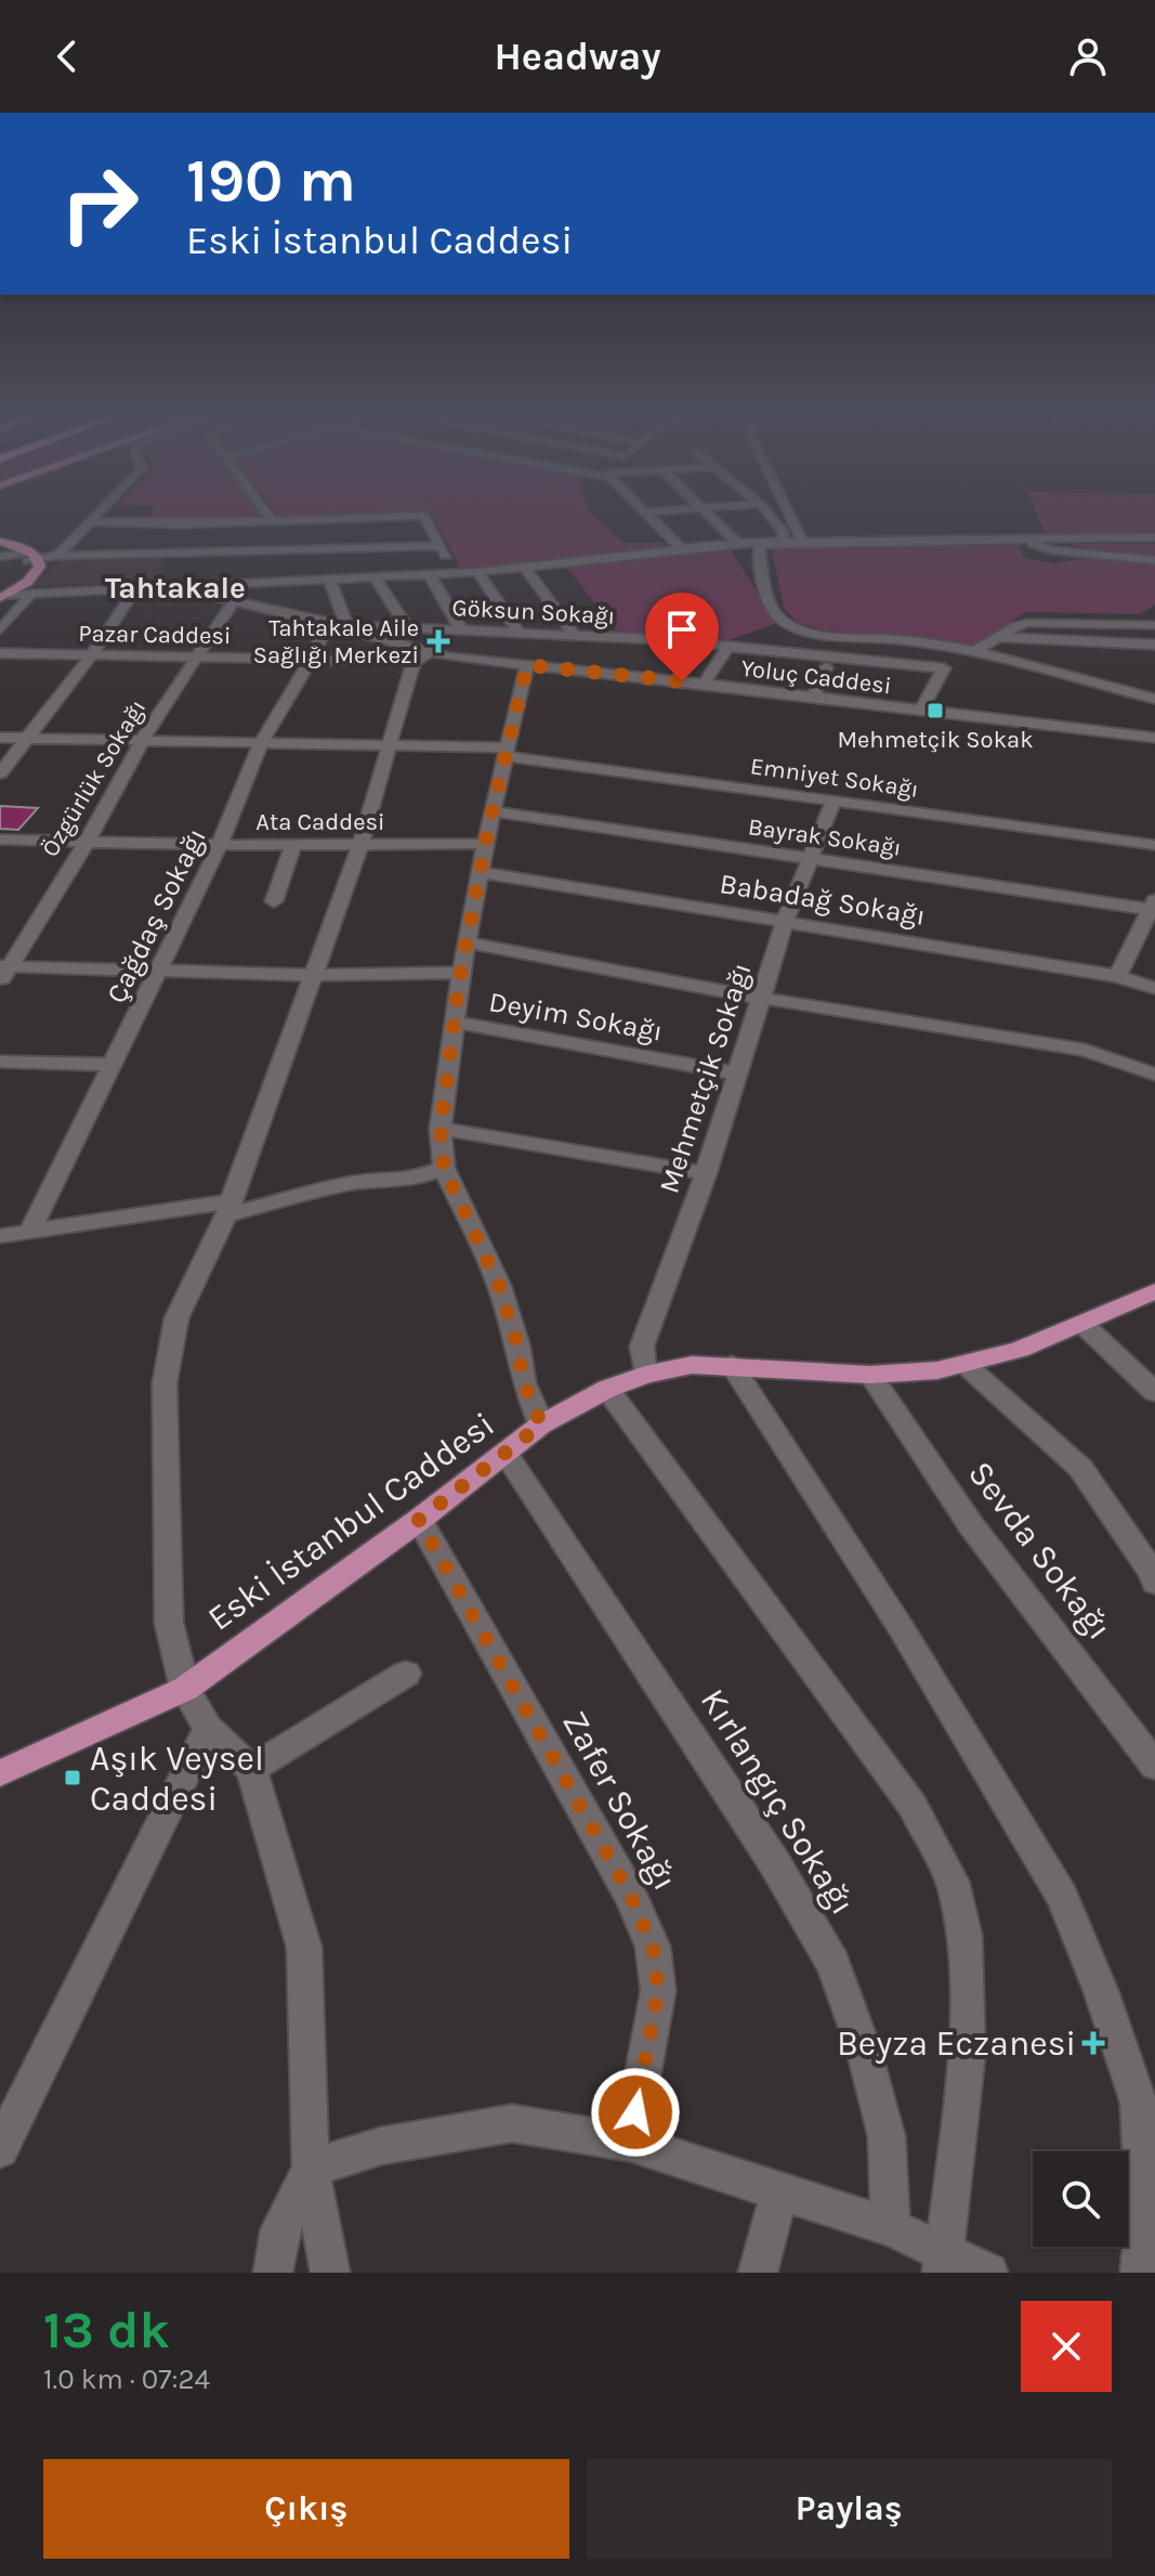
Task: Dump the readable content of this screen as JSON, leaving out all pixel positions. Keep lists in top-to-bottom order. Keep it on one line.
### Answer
{"streets":{"main road":["Eski İstanbul Caddesi"],"street":["Göksun Sokağı","Pazar Caddesi","Yoluç Caddesi","Emniyet Sokağı","Özgürlük Sokağı","Ata Caddesi","Bayrak Sokağı","Babadağ Sokağı","Çağdaş Sokağı","Deyim Sokağı","Mehmetçik Sokağı","Sevda Sokağı","Zafer Sokağı","Kırlangıç Sokağı"]},"crossings":[["Göksun Sokağı","Yoluç Caddesi"],["Göksun Sokağı","Çağdaş Sokağı"],["Pazar Caddesi","Yoluç Caddesi"],["Pazar Caddesi","Özgürlük Sokağı"],["Pazar Caddesi","Çağdaş Sokağı"],["Yoluç Caddesi","Özgürlük Sokağı"],["Yoluç Caddesi","Çağdaş Sokağı"],["Emniyet Sokağı","Özgürlük Sokağı"],["Emniyet Sokağı","Çağdaş Sokağı"],["Emniyet Sokağı","Mehmetçik Sokağı"],["Özgürlük Sokağı","Ata Caddesi"],["Ata Caddesi","Çağdaş Sokağı"],["Bayrak Sokağı","Mehmetçik Sokağı"],["Babadağ Sokağı","Mehmetçik Sokağı"],["Deyim Sokağı","Mehmetçik Sokağı"],["Mehmetçik Sokağı","Eski İstanbul Caddesi"],["Eski İstanbul Caddesi","Sevda Sokağı"],["Eski İstanbul Caddesi","Zafer Sokağı"],["Eski İstanbul Caddesi","Kırlangıç Sokağı"]],"districts":["Tahtakale"],"places":{"health":["Tahtakale Aile Sağlığı Merkezi","Beyza Eczanesi"],"transit":["Mehmetçik Sokak","Aşık Veysel Caddesi"]},"page":{"header":"Headway","turn":["190 m","Eski İstanbul Caddesi"],"heading":["13 dk","1.0 km · 07:24"],"buttons":["Çıkış","Paylaş"]}}
